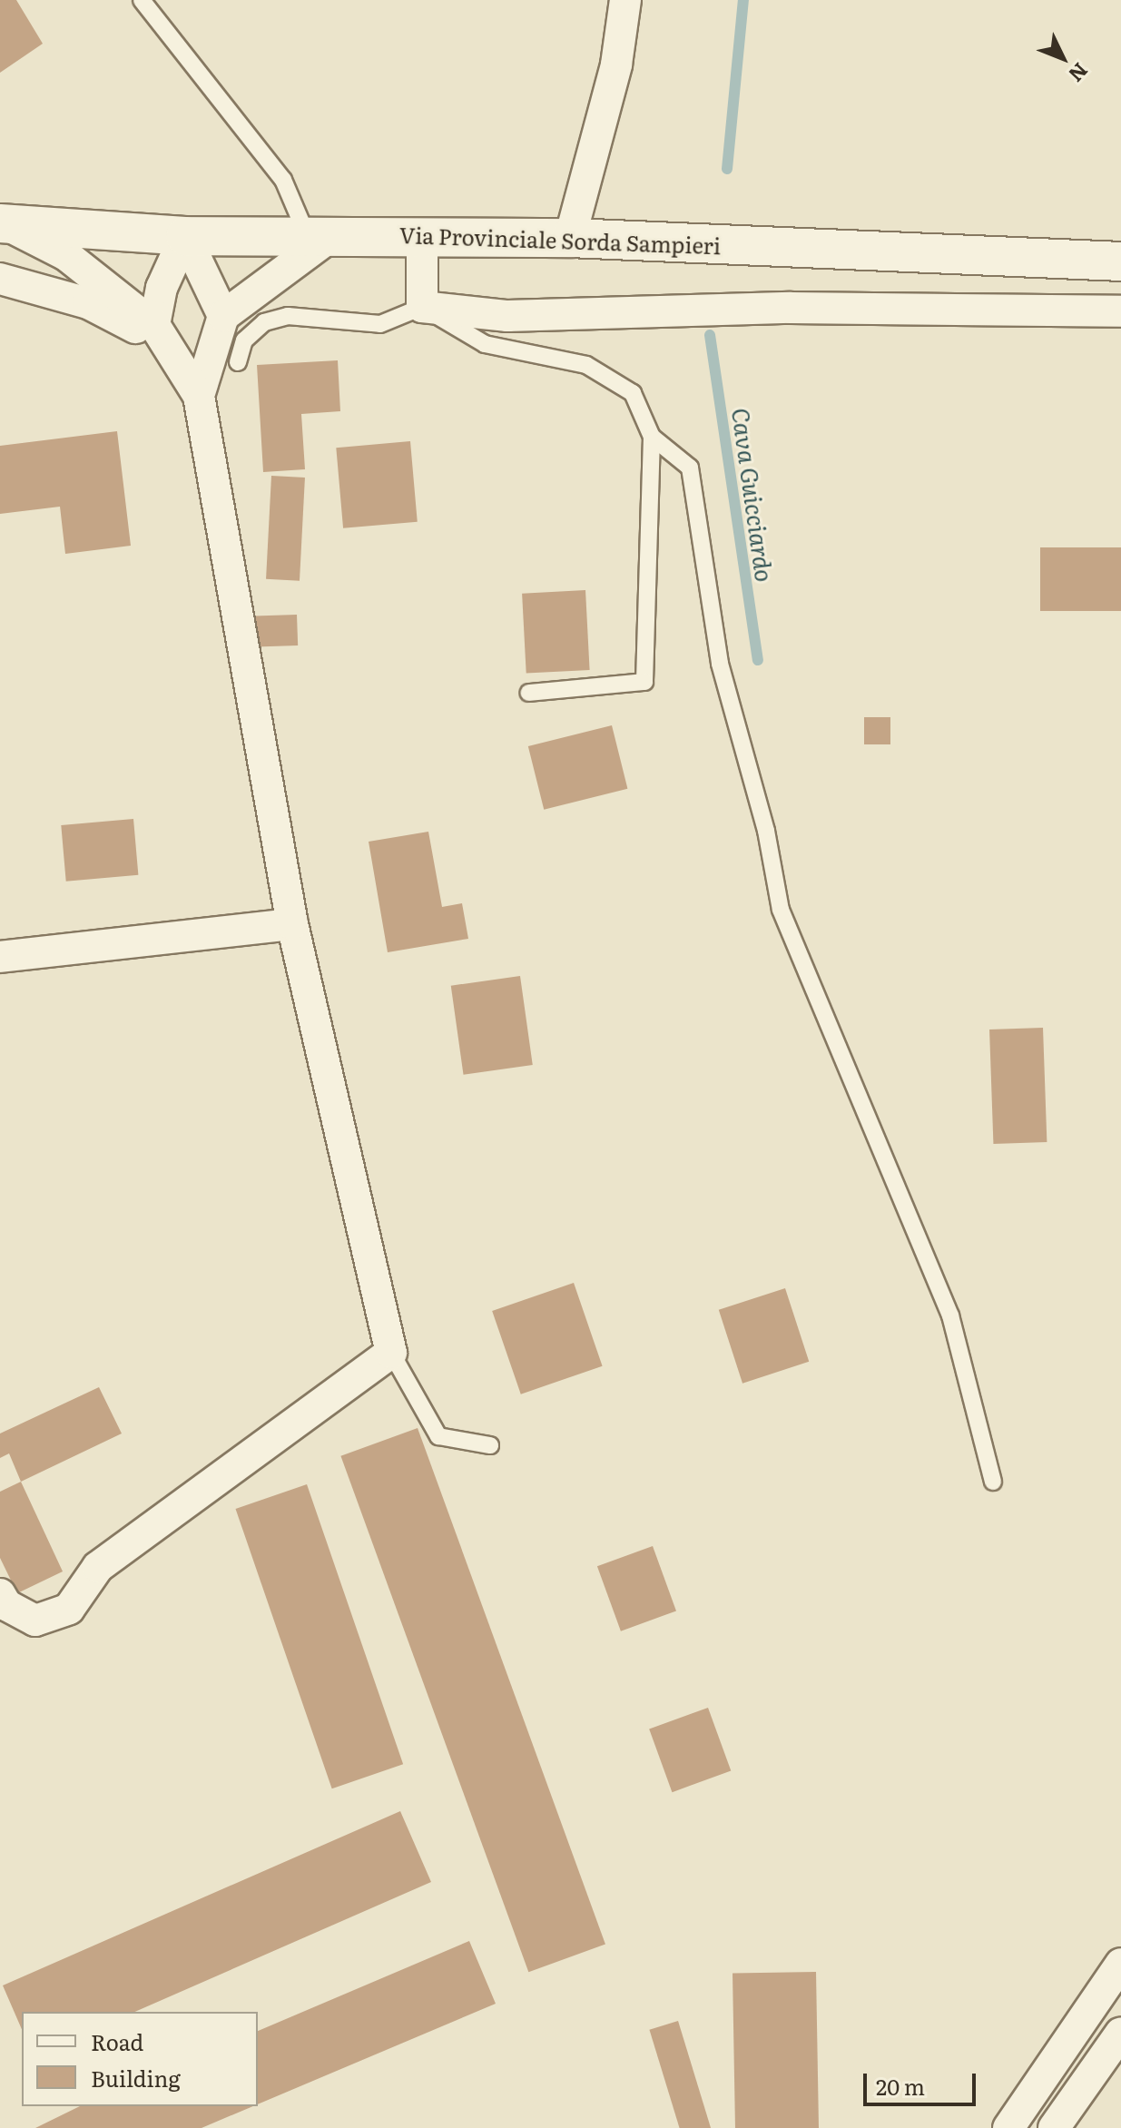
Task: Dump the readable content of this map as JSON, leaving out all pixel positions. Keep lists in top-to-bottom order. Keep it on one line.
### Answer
{"streets":{"street":["Via Provinciale Sorda Sampieri"]},"water":["Cava Guicciardo"],"legend":["Road","Building"],"scale_bar":"20 m","north":"bottom right"}
